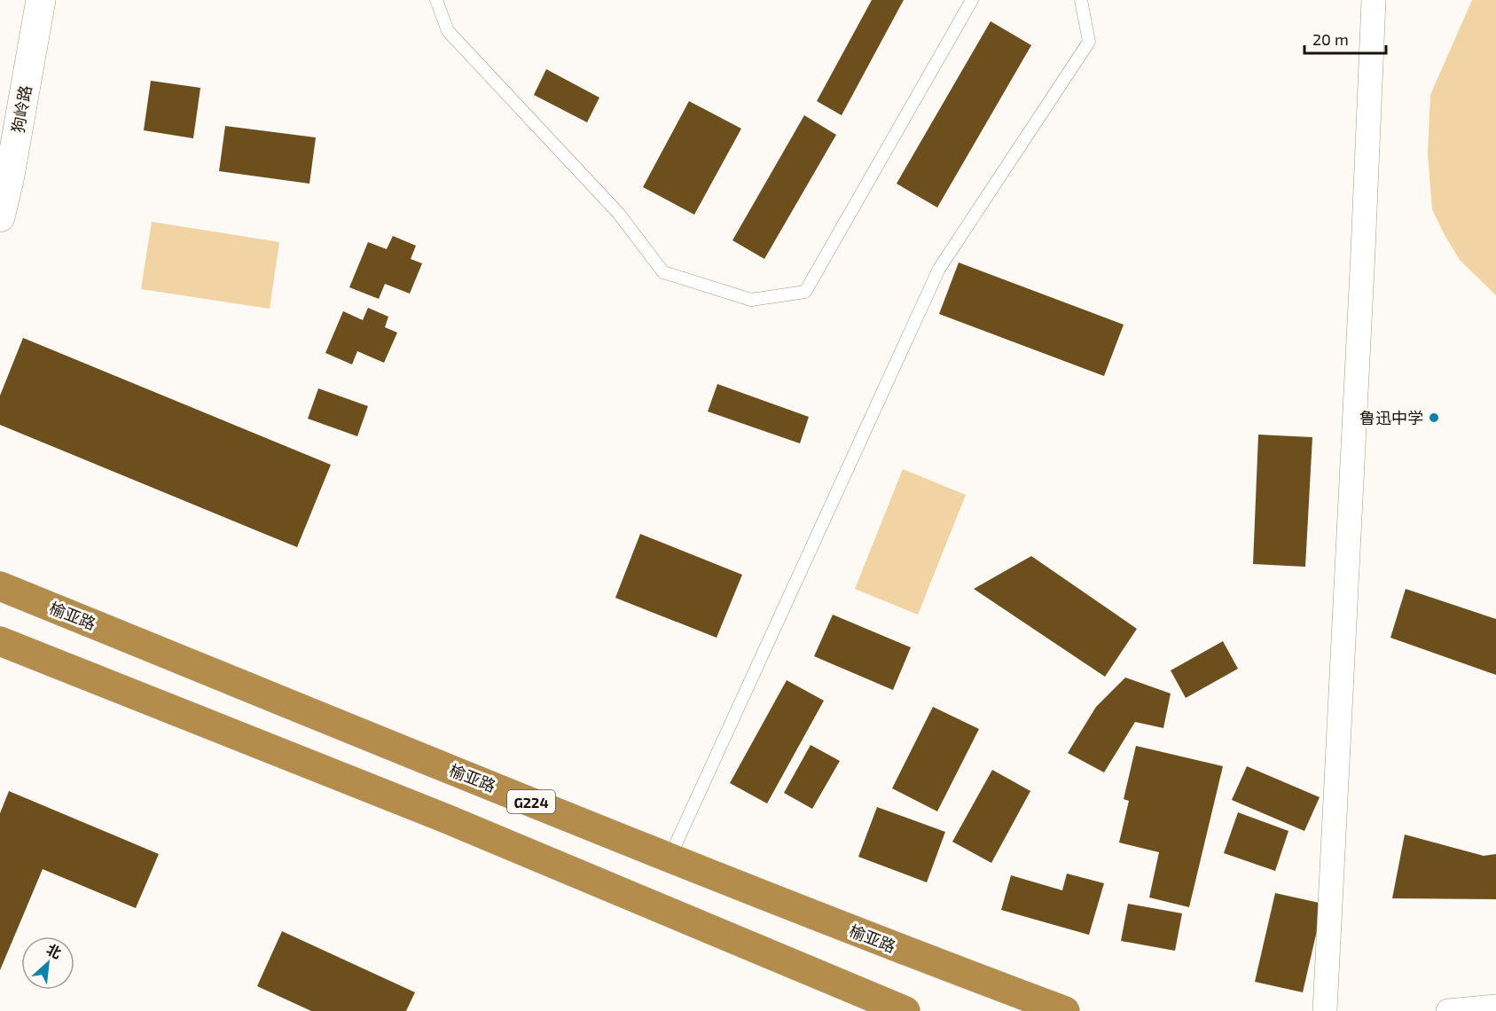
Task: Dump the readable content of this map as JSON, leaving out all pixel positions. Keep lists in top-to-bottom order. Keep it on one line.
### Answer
{"streets":{"highway":["榆亚路","G224"],"main road":["狗岭路"]},"places":["鲁迅中学"],"scale_bar":"20 m","north":"top right"}
